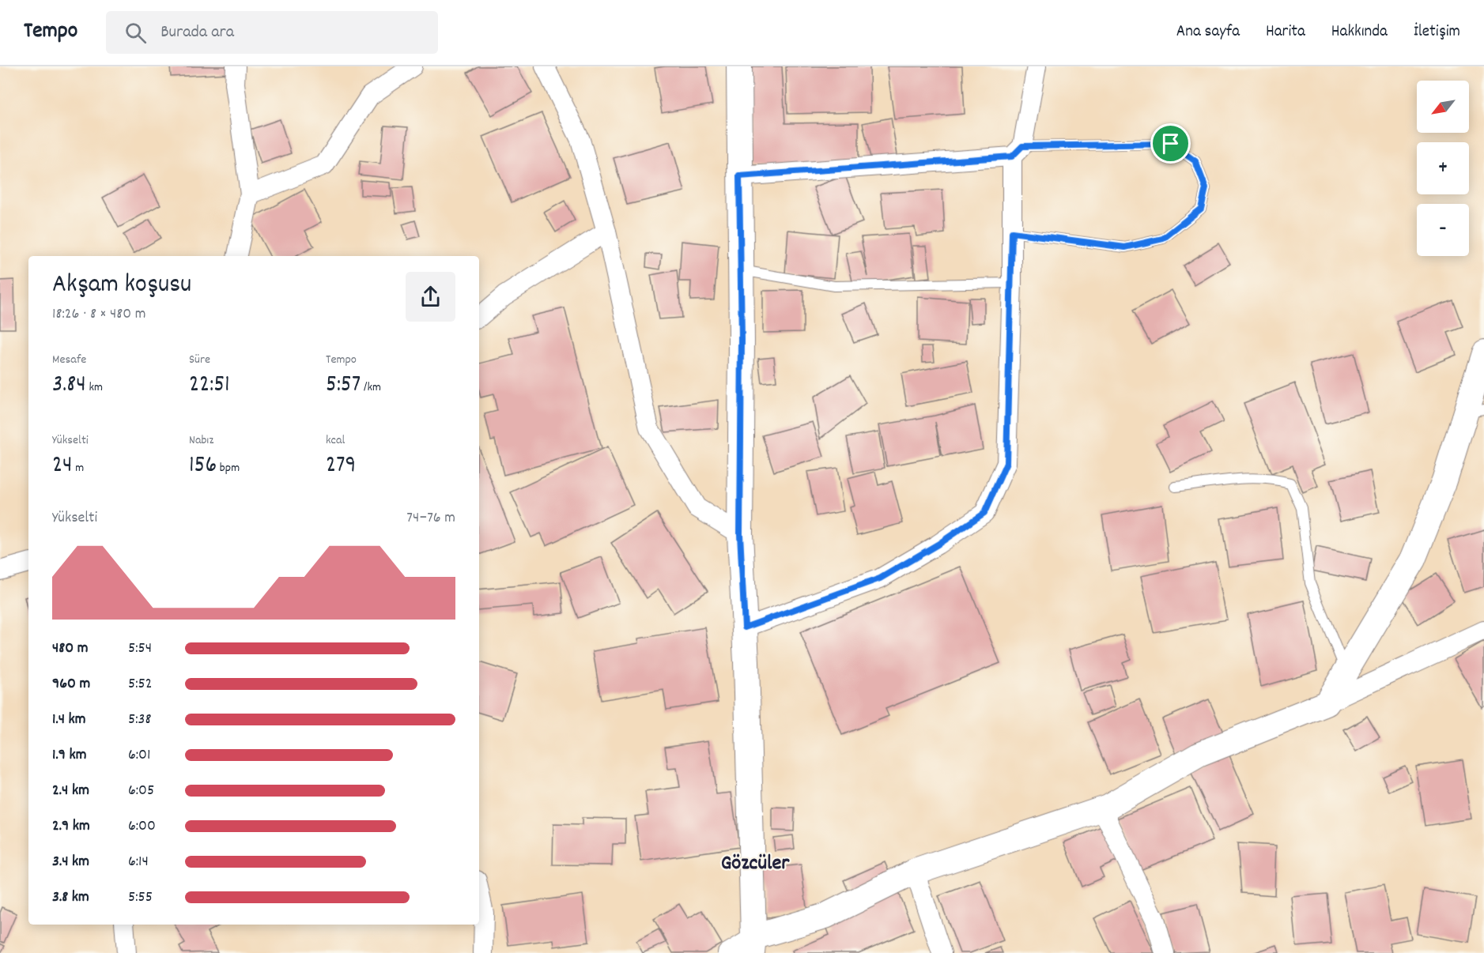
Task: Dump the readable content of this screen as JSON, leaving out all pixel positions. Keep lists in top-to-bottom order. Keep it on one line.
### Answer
{"districts":["Gözcüler"],"north":"bottom left","page":{"header":"Tempo","search":"Burada ara","nav":["Ana sayfa","Harita","Hakkında","İletişim"],"map_buttons":["+","−"],"heading":["Akşam koşusu","18:26 · 8 × 480 m"],"stats":[["Mesafe","3.84 km"],["Süre","22:51"],["Tempo","5:57 /km"],["Yükselti","24 m"],["Nabız","156 bpm"],["kcal","279"]],"chart":["Yükselti","74–76 m"],"list":[{"name":"480 m","note":"5:54"},{"name":"960 m","note":"5:52"},{"name":"1.4 km","note":"5:38"},{"name":"1.9 km","note":"6:01"},{"name":"2.4 km","note":"6:05"},{"name":"2.9 km","note":"6:00"},{"name":"3.4 km","note":"6:14"},{"name":"3.8 km","note":"5:55"}]}}
